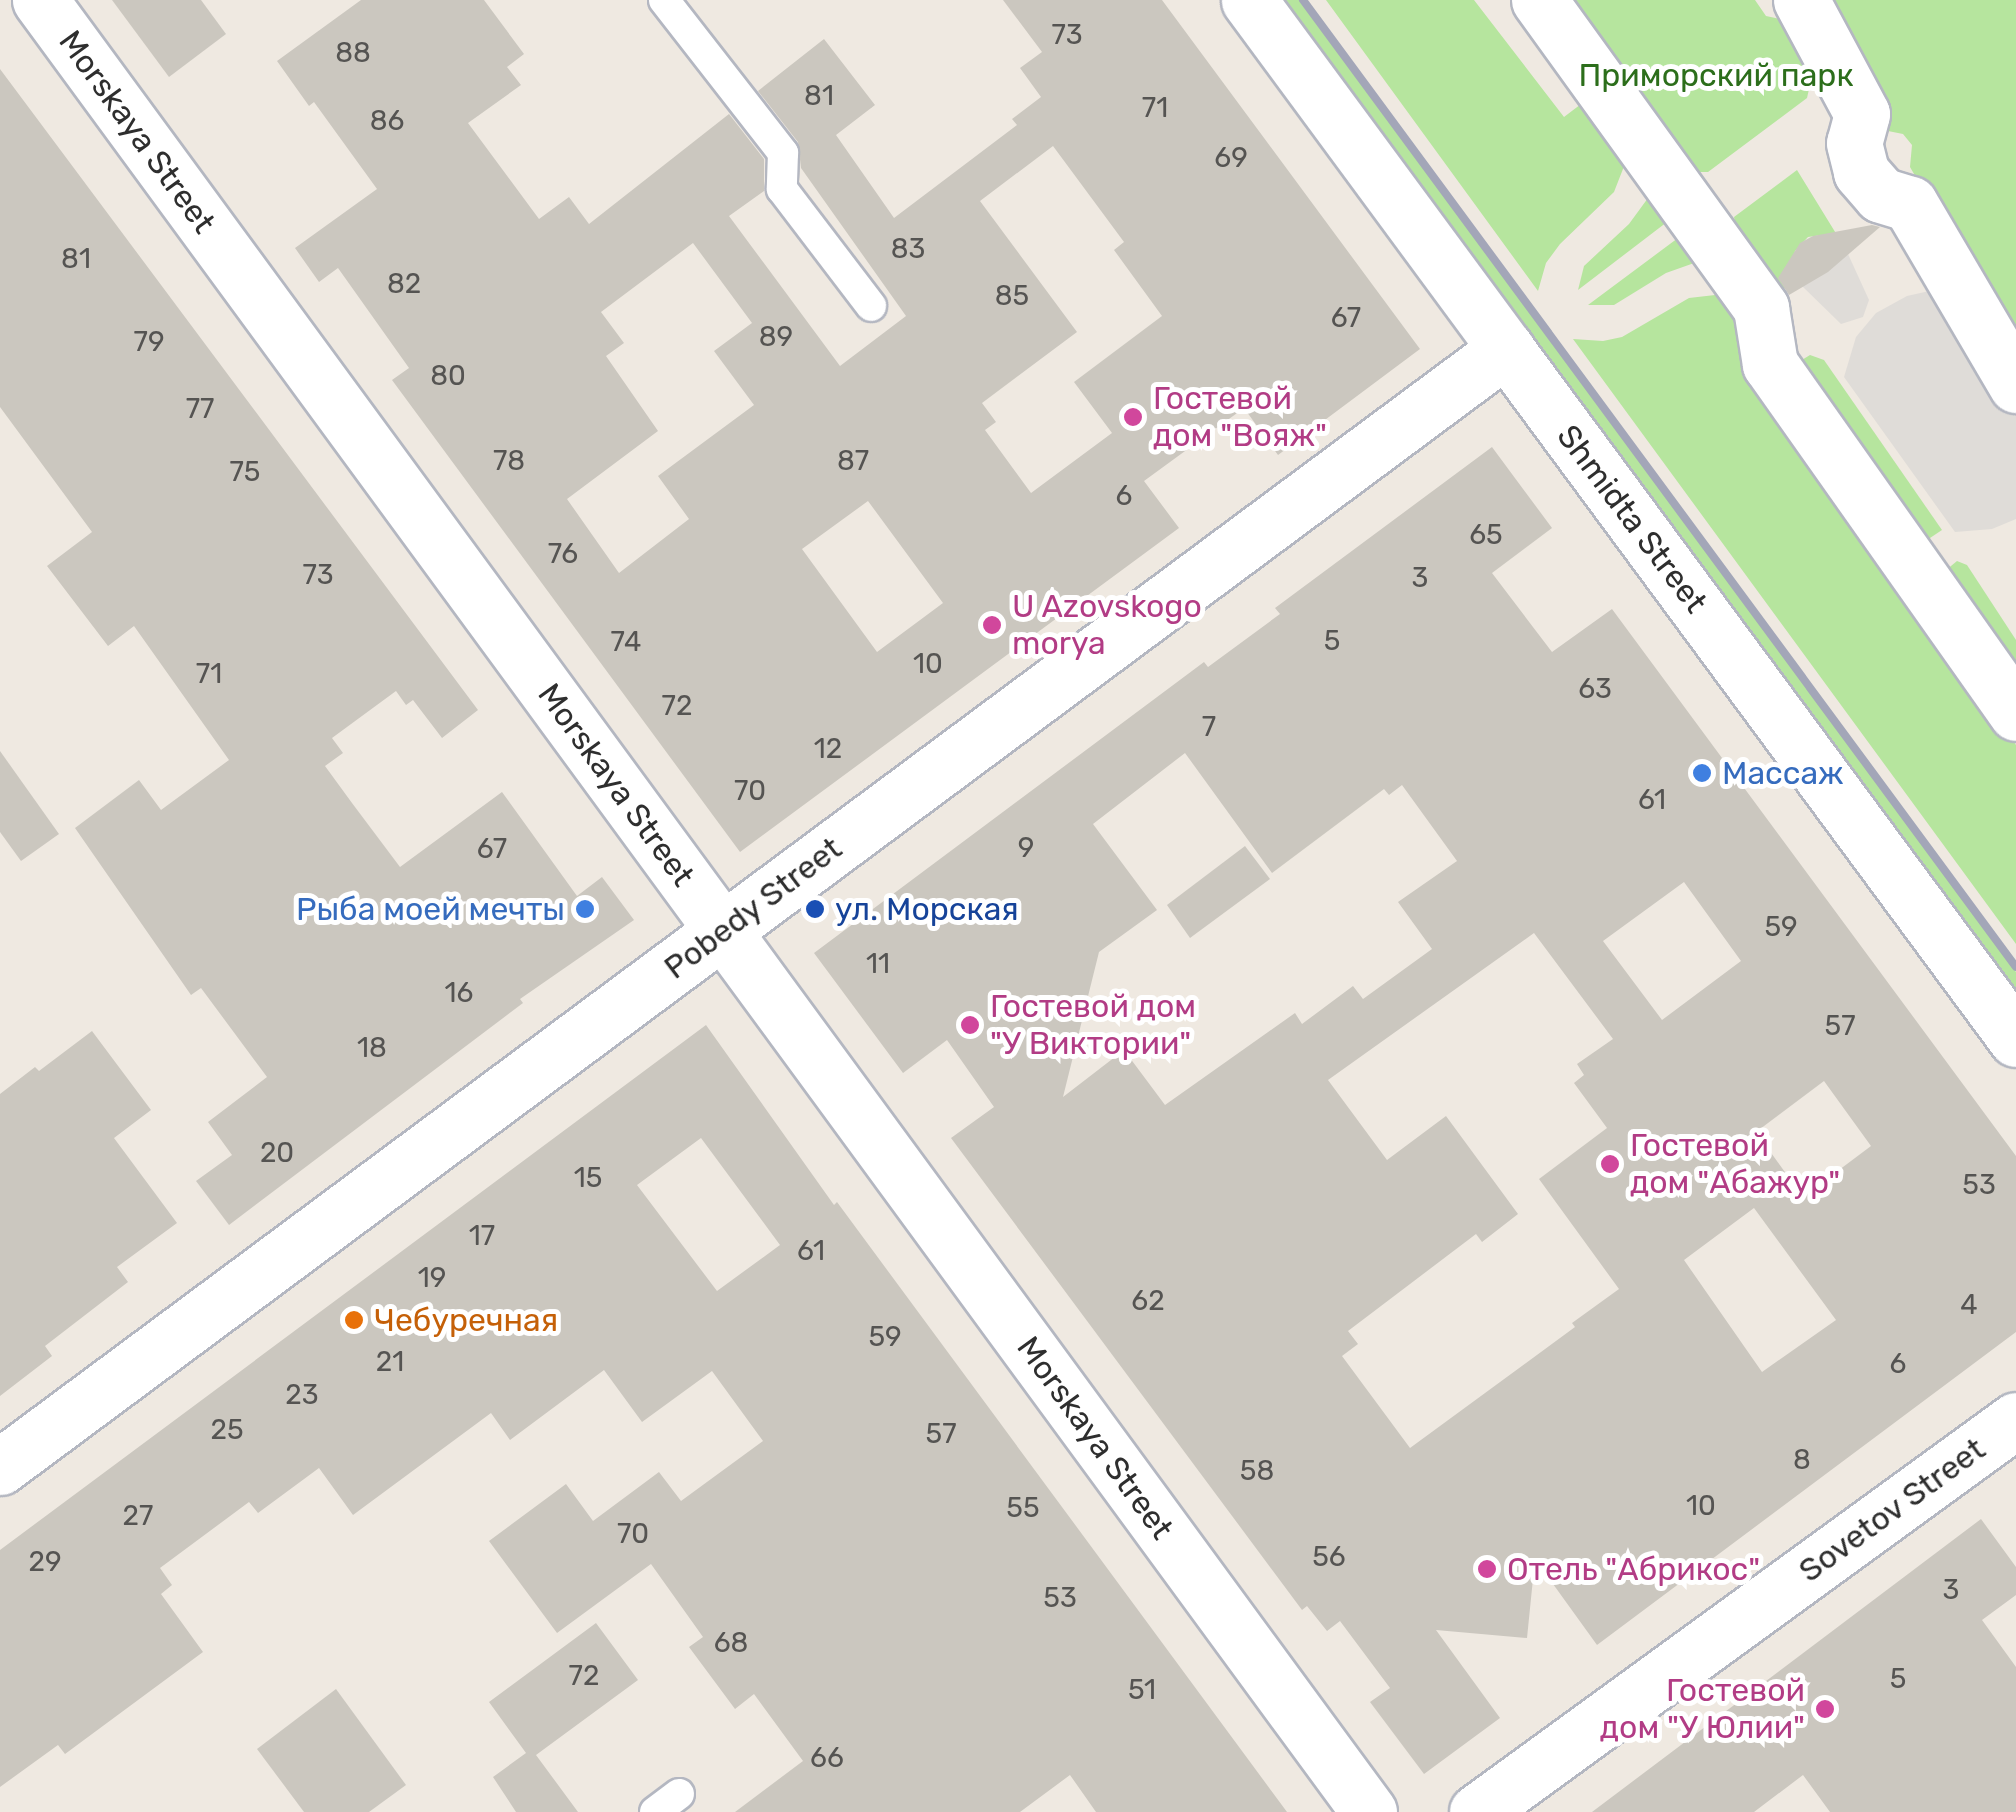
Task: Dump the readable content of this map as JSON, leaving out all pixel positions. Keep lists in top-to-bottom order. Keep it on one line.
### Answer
{"streets":{"street":["Morskaya Street","Shmidta Street","Pobedy Street","Sovetov Street"]},"crossings":[["Morskaya Street","Pobedy Street"],["Shmidta Street","Pobedy Street"]],"parks":["Приморский парк"],"places":["Гостевой дом \"Вояж\"","U Azovskogo morya","Массаж","Рыба моей мечты","ул. Морская","Гостевой дом \"У Виктории\"","Гостевой дом \"Абажур\"","Чебуречная","Отель \"Абрикос\"","Гостевой дом \"У Юлии\""],"house_numbers":["73","88","81","71","86","69","83","81","82","85","67","89","79","80","77","78","87","75","6","65","76","73","3","5","74","10","71","63","72","7","12","70","61","9","67","59","11","16","57","18","20","15","53","17","61","19","62","4","59","21","6","23","25","57","8","58","10","55","27","70","56","29","3","53","68","72","5","51","66"]}
